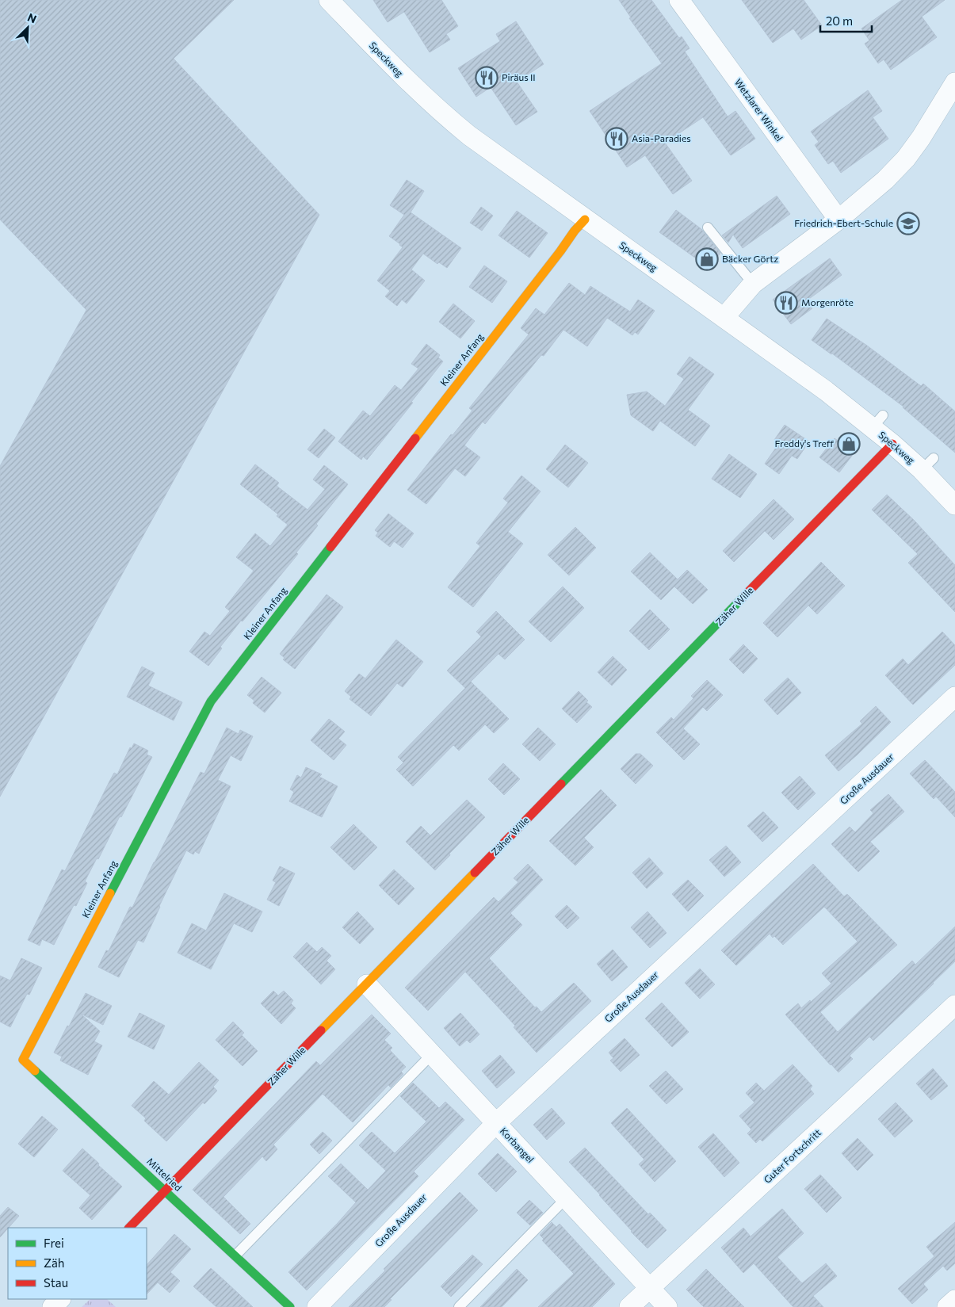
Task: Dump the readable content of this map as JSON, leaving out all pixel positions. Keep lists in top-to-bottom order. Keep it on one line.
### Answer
{"streets":{"street":["Speckweg","Wetzlarer Winkel","Kleiner Anfang","Zäher Wille","Große Ausdauer","Korbangel","Guter Fortschritt","Mittelried"]},"crossings":[["Speckweg","Kleiner Anfang"],["Speckweg","Zäher Wille"],["Kleiner Anfang","Mittelried"],["Zäher Wille","Korbangel"],["Zäher Wille","Mittelried"],["Große Ausdauer","Korbangel"],["Korbangel","Guter Fortschritt"]],"places":{"restaurant":["Piräus II","Asia-Paradies","Morgenröte"],"school or university":["Friedrich-Ebert-Schule"],"shop":["Bäcker Görtz","Freddy's Treff"]},"legend":["Frei","Zäh","Stau"],"scale_bar":"20 m","north":"top right"}
